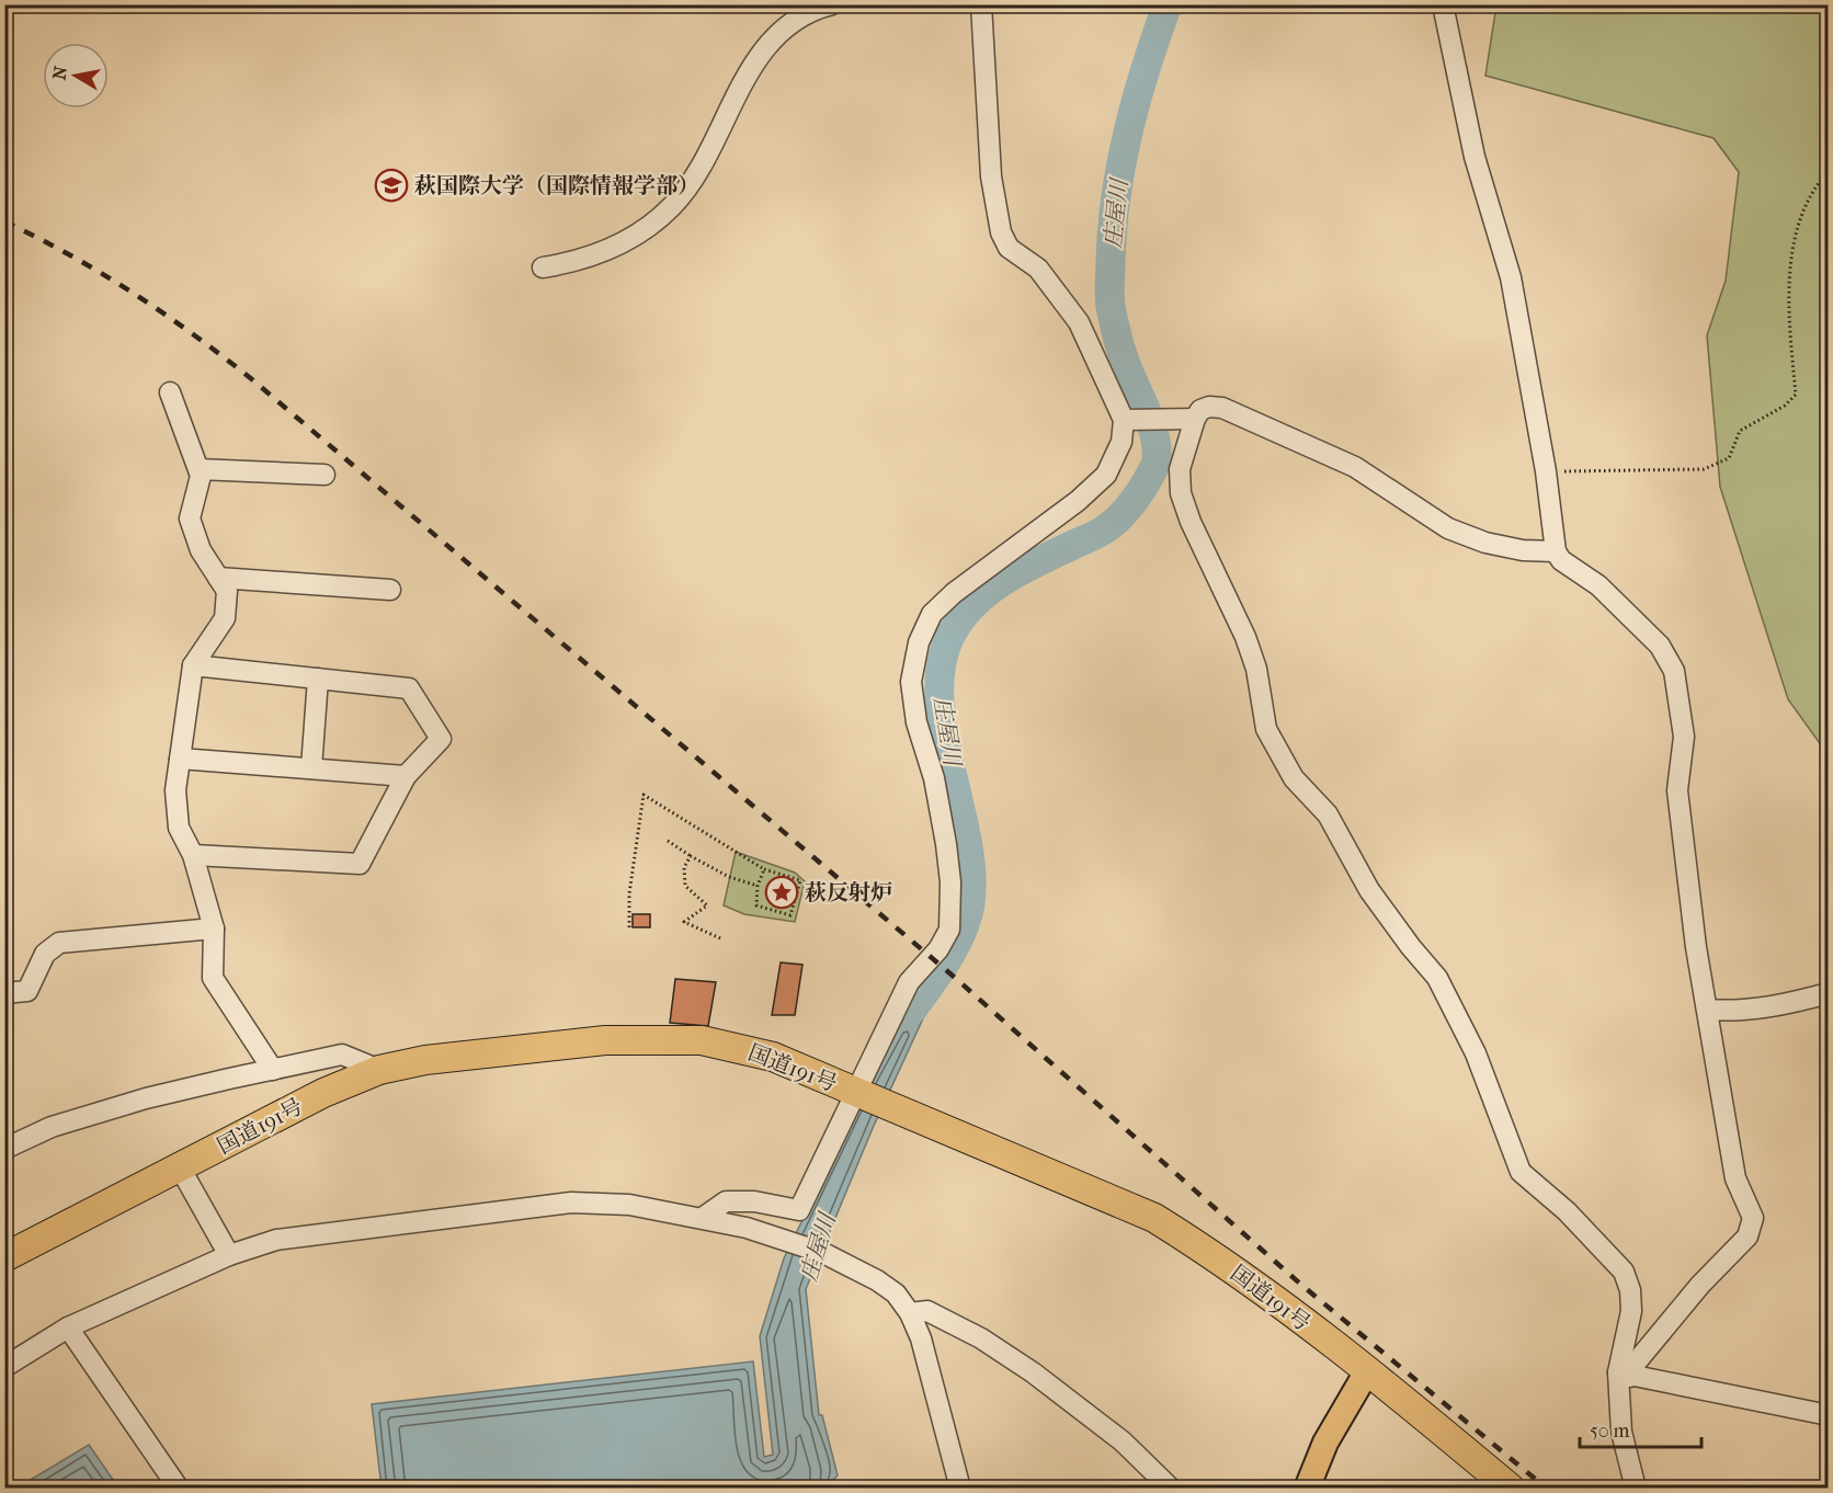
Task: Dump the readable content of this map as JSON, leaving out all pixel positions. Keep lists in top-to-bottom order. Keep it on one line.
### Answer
{"streets":{"highway":["国道191号"]},"water":["庄屋川"],"places":{"school or university":["萩国際大学（国際情報学部）"],"place":["萩反射炉"]},"scale_bar":"50 m","north":"left"}
